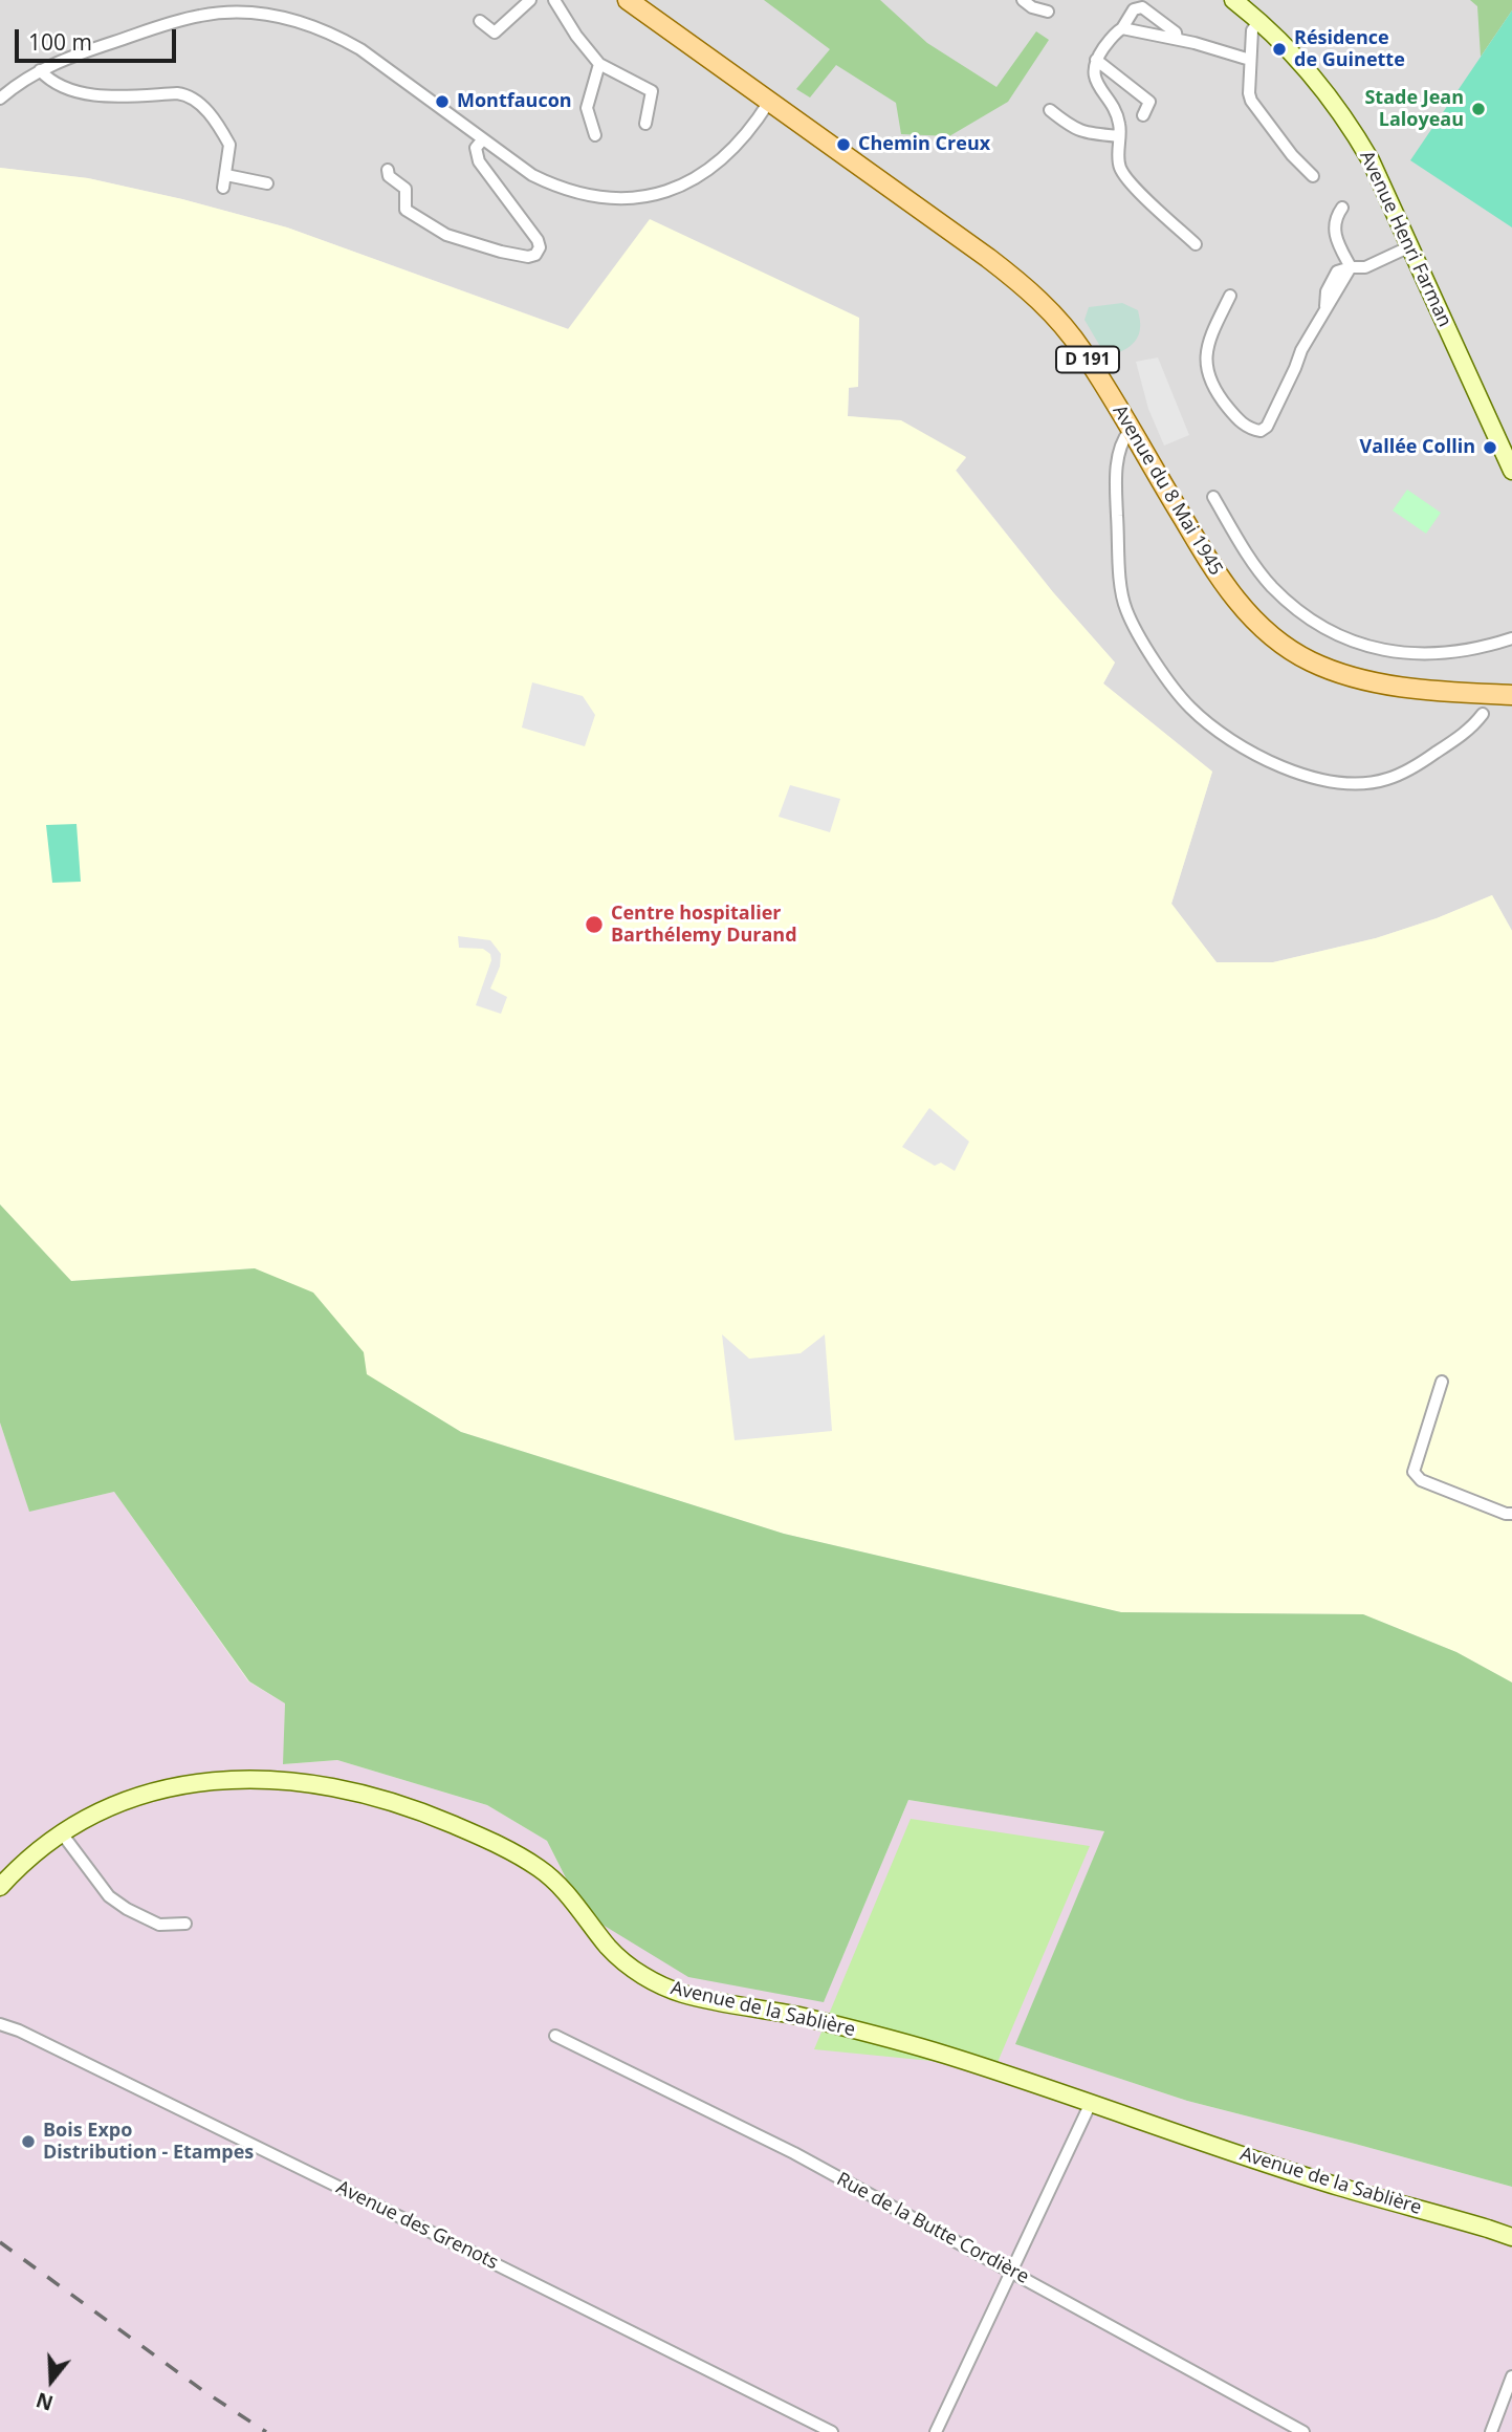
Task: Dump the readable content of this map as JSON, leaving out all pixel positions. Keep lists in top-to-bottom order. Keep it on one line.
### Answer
{"streets":{"main road":["Avenue Henri Farman","D 191","Avenue du 8 Mai 1945","Avenue de la Sablière"],"street":["Avenue des Grenots","Rue de la Butte Cordière"]},"places":["Résidence de Guinette","Montfaucon","Stade Jean Laloyeau","Chemin Creux","Vallée Collin","Centre hospitalier Barthélemy Durand","Bois Expo Distribution - Etampes"],"scale_bar":"100 m","north":"bottom"}
